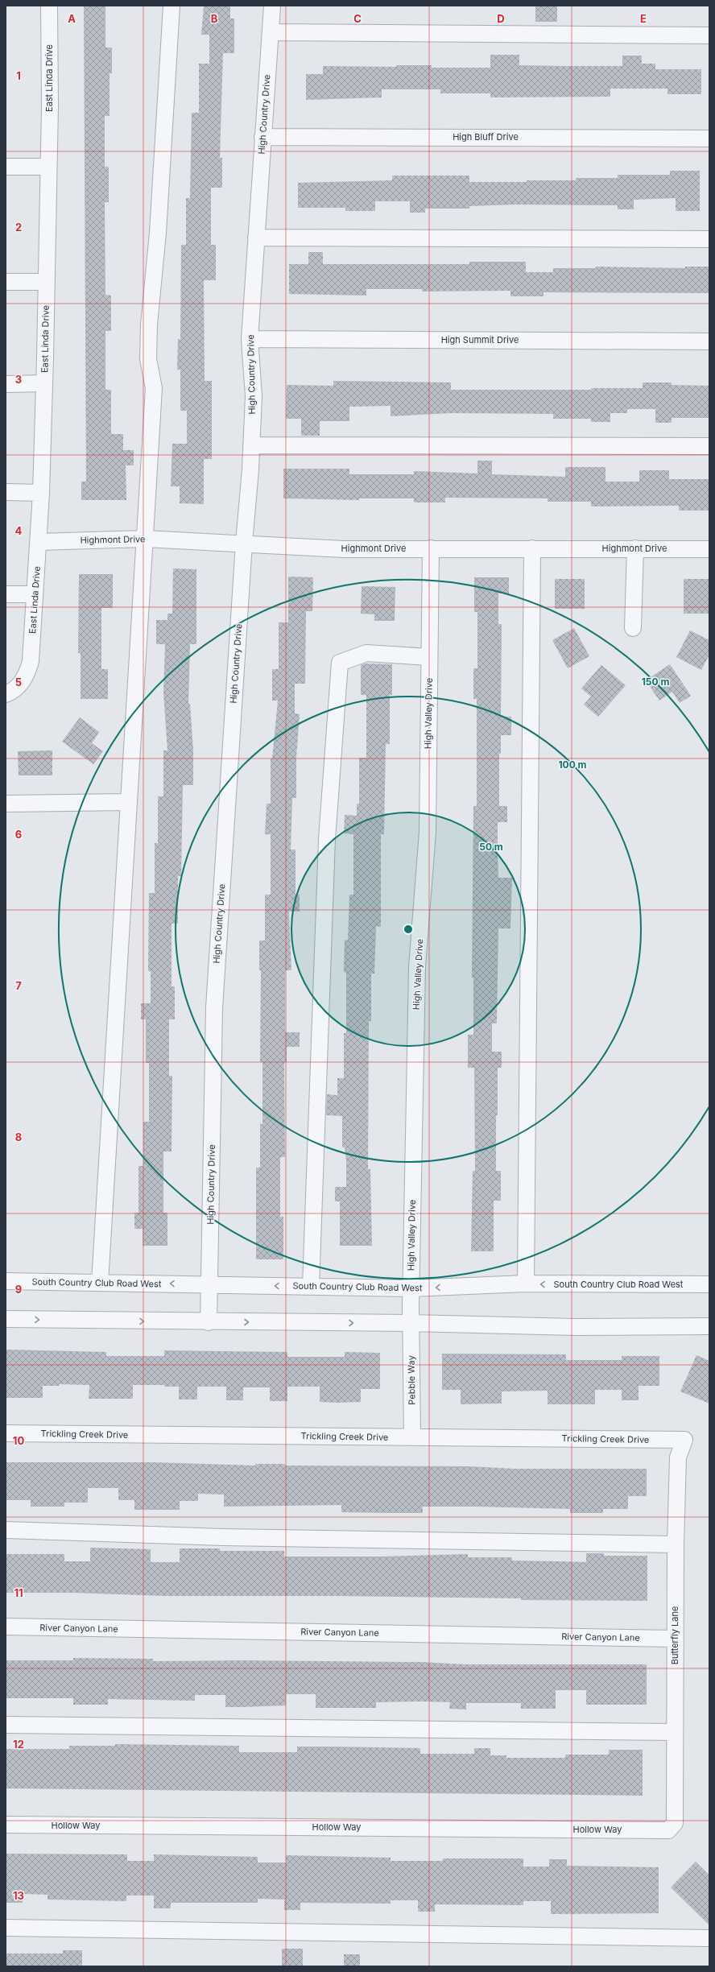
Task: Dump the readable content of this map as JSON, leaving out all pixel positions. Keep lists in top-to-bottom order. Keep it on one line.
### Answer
{"streets":{"street":["East Linda Drive","High Country Drive","High Bluff Drive","High Summit Drive","Highmont Drive","High Valley Drive","South Country Club Road West","Pebble Way","Trickling Creek Drive","River Canyon Lane","Butterfly Lane","Hollow Way"]},"crossings":[["East Linda Drive","Highmont Drive"],["High Country Drive","High Bluff Drive"],["High Country Drive","High Summit Drive"],["High Country Drive","Highmont Drive"],["High Country Drive","South Country Club Road West"],["Highmont Drive","High Valley Drive"],["High Valley Drive","South Country Club Road West"],["High Valley Drive","Pebble Way"],["Pebble Way","Trickling Creek Drive"],["Trickling Creek Drive","Butterfly Lane"],["River Canyon Lane","Butterfly Lane"],["Butterfly Lane","Hollow Way"]],"grid":{"columns":["A","B","C","D","E"],"rows":["1","2","3","4","5","6","7","8","9","10","11","12","13"]},"rings":["150 m","100 m","50 m"]}
